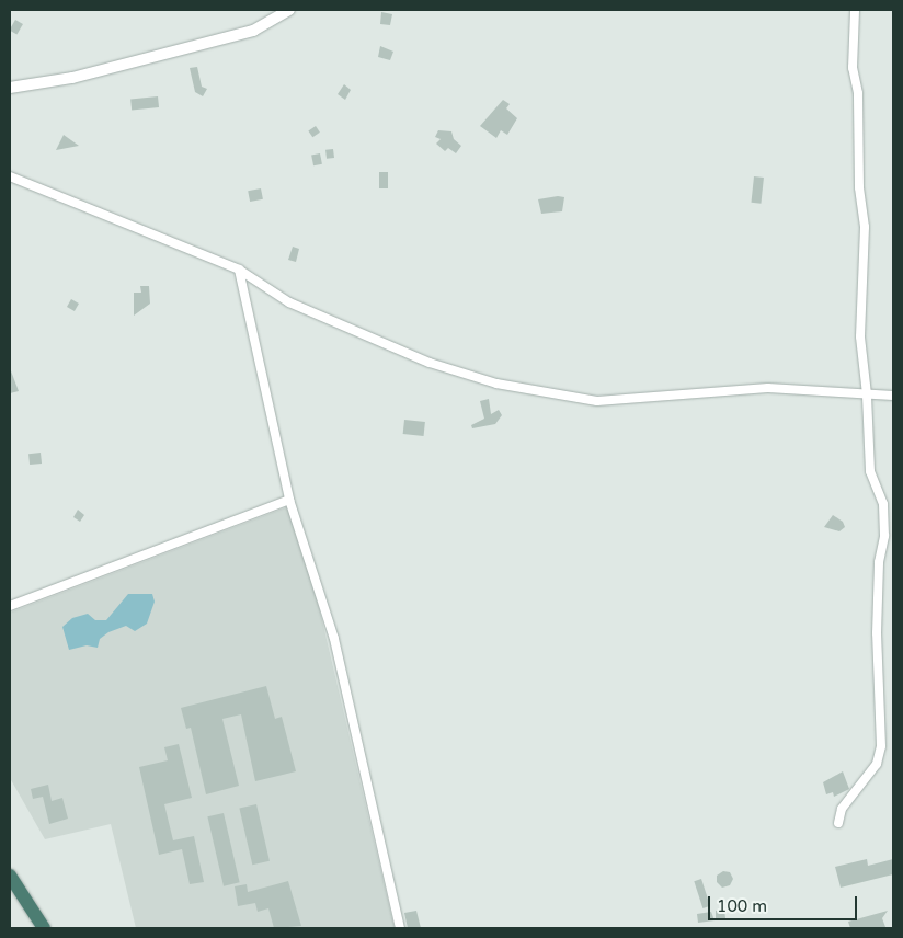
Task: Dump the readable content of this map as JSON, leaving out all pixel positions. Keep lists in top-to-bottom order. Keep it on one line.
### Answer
{"scale_bar":"100 m"}
